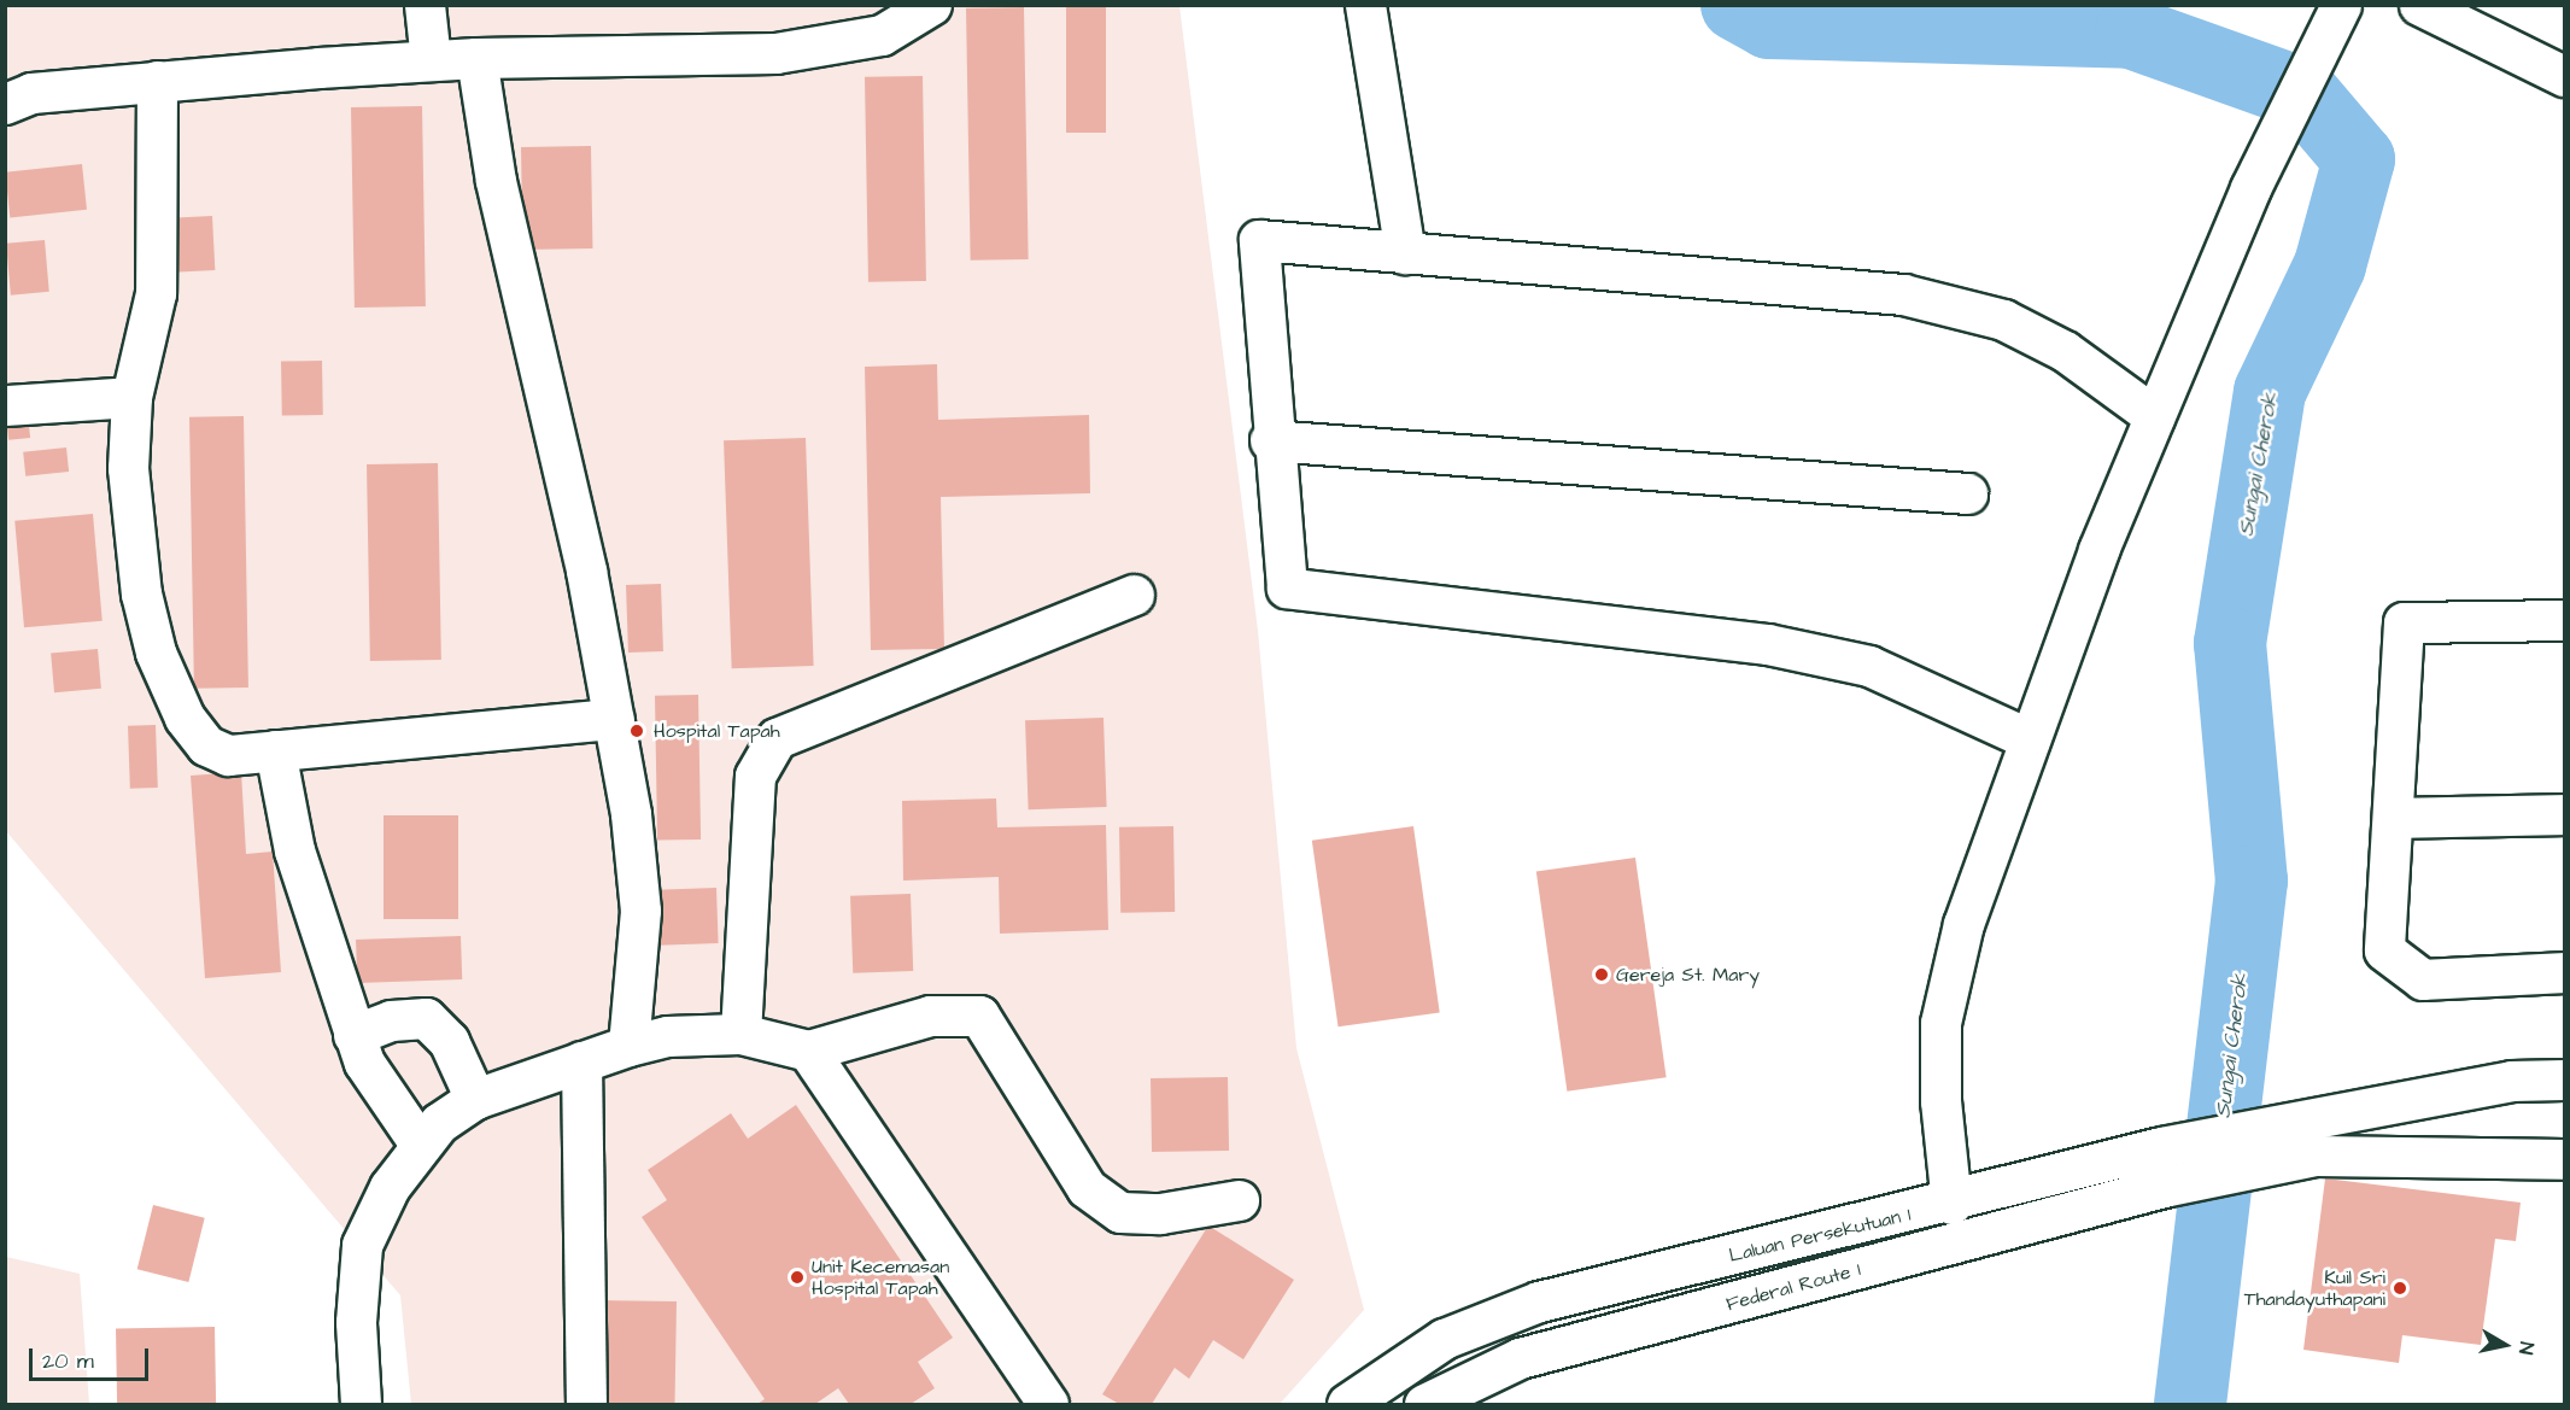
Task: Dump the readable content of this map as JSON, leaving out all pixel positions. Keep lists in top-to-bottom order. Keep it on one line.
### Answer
{"streets":{"main road":["Laluan Persekutuan 1","Federal Route 1"]},"crossings":[["Laluan Persekutuan 1","Federal Route 1"]],"water":["Sungai Cherok"],"places":["Hospital Tapah","Gereja St. Mary","Unit Kecemasan Hospital Tapah","Kuil Sri Thandayuthapani"],"scale_bar":"20 m","north":"right"}
